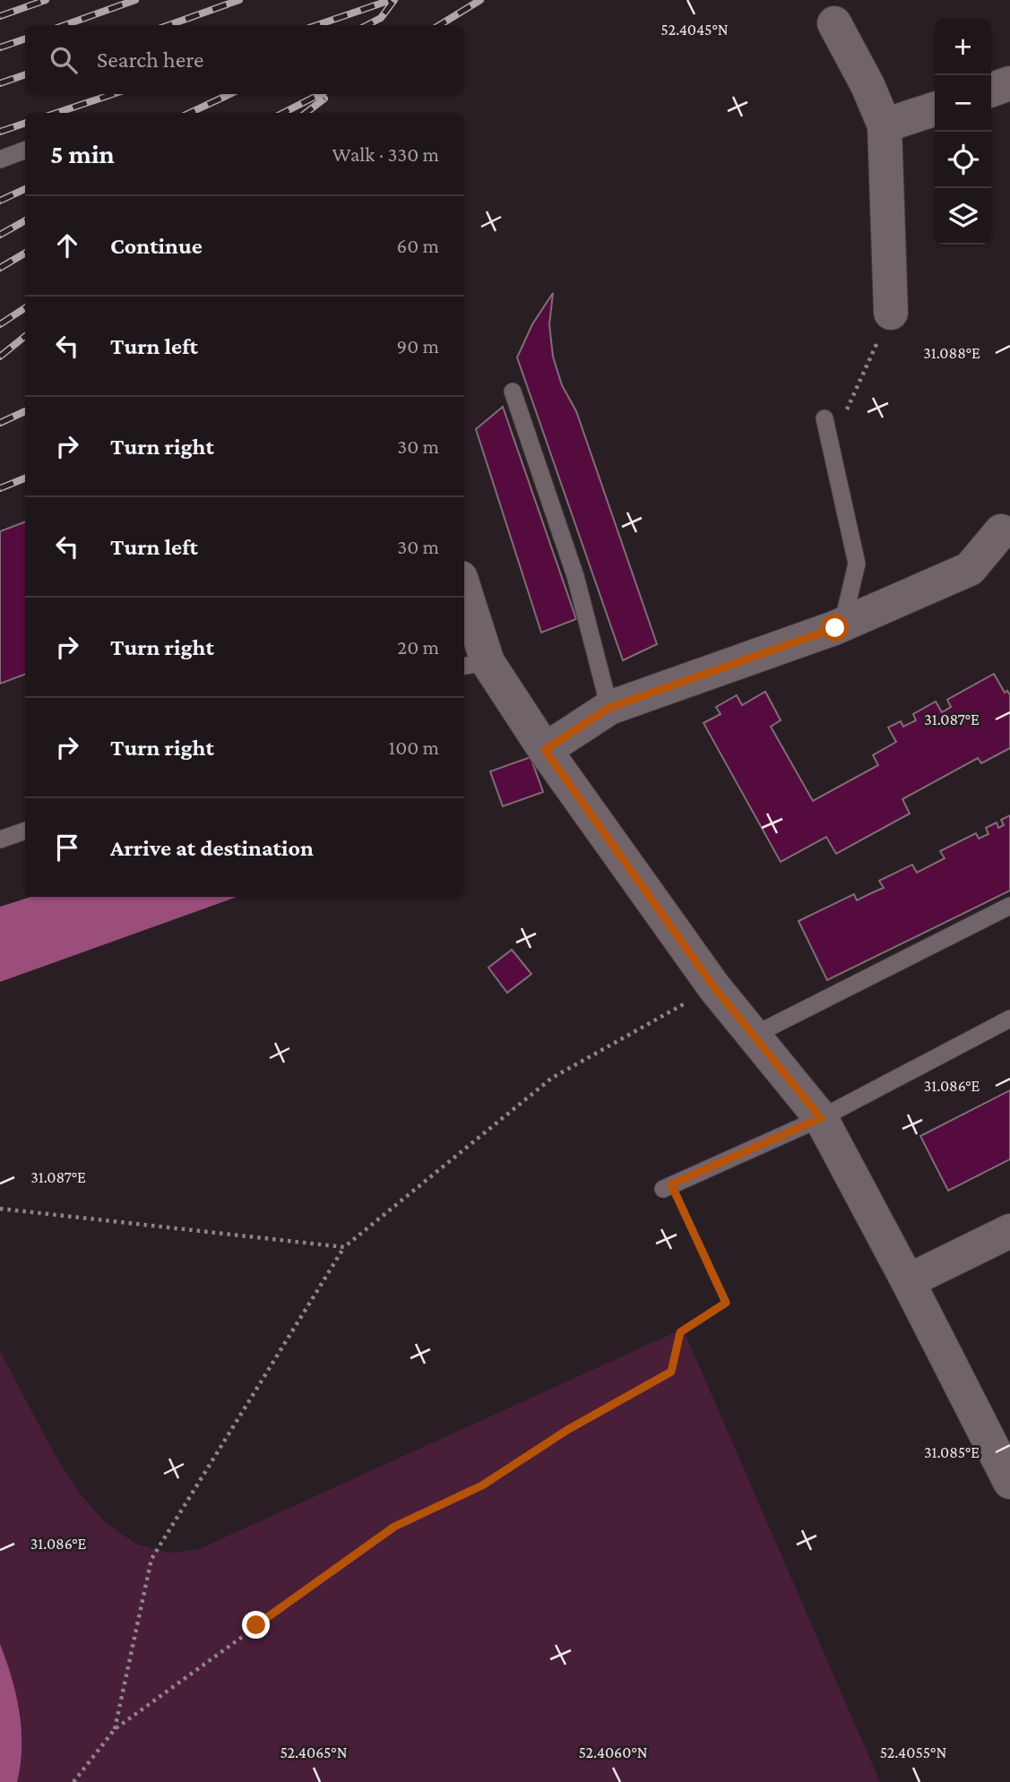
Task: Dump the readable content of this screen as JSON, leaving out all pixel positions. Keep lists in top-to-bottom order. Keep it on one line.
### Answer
{"page":{"map_buttons":["+","−"],"search":"Search here","heading":["5 min","Walk · 330 m"],"list":[["Continue","60 m"],["Turn left","90 m"],["Turn right","30 m"],["Turn left","30 m"],["Turn right","20 m"],["Turn right","100 m"],"Arrive at destination"]},"coordinates":["52.4045°N","31.088°E","31.087°E","31.086°E","31.085°E","52.4065°N","52.4060°N","52.4055°N"]}
